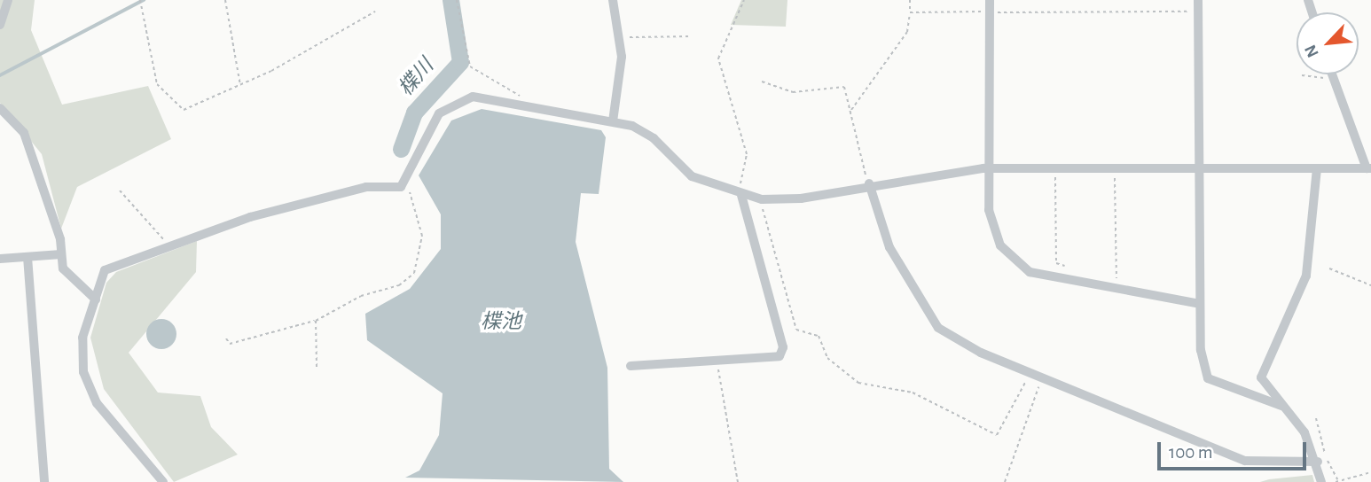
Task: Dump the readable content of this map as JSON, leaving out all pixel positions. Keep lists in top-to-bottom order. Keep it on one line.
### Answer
{"water":["楪川","楪池"],"scale_bar":"100 m","north":"bottom left"}
